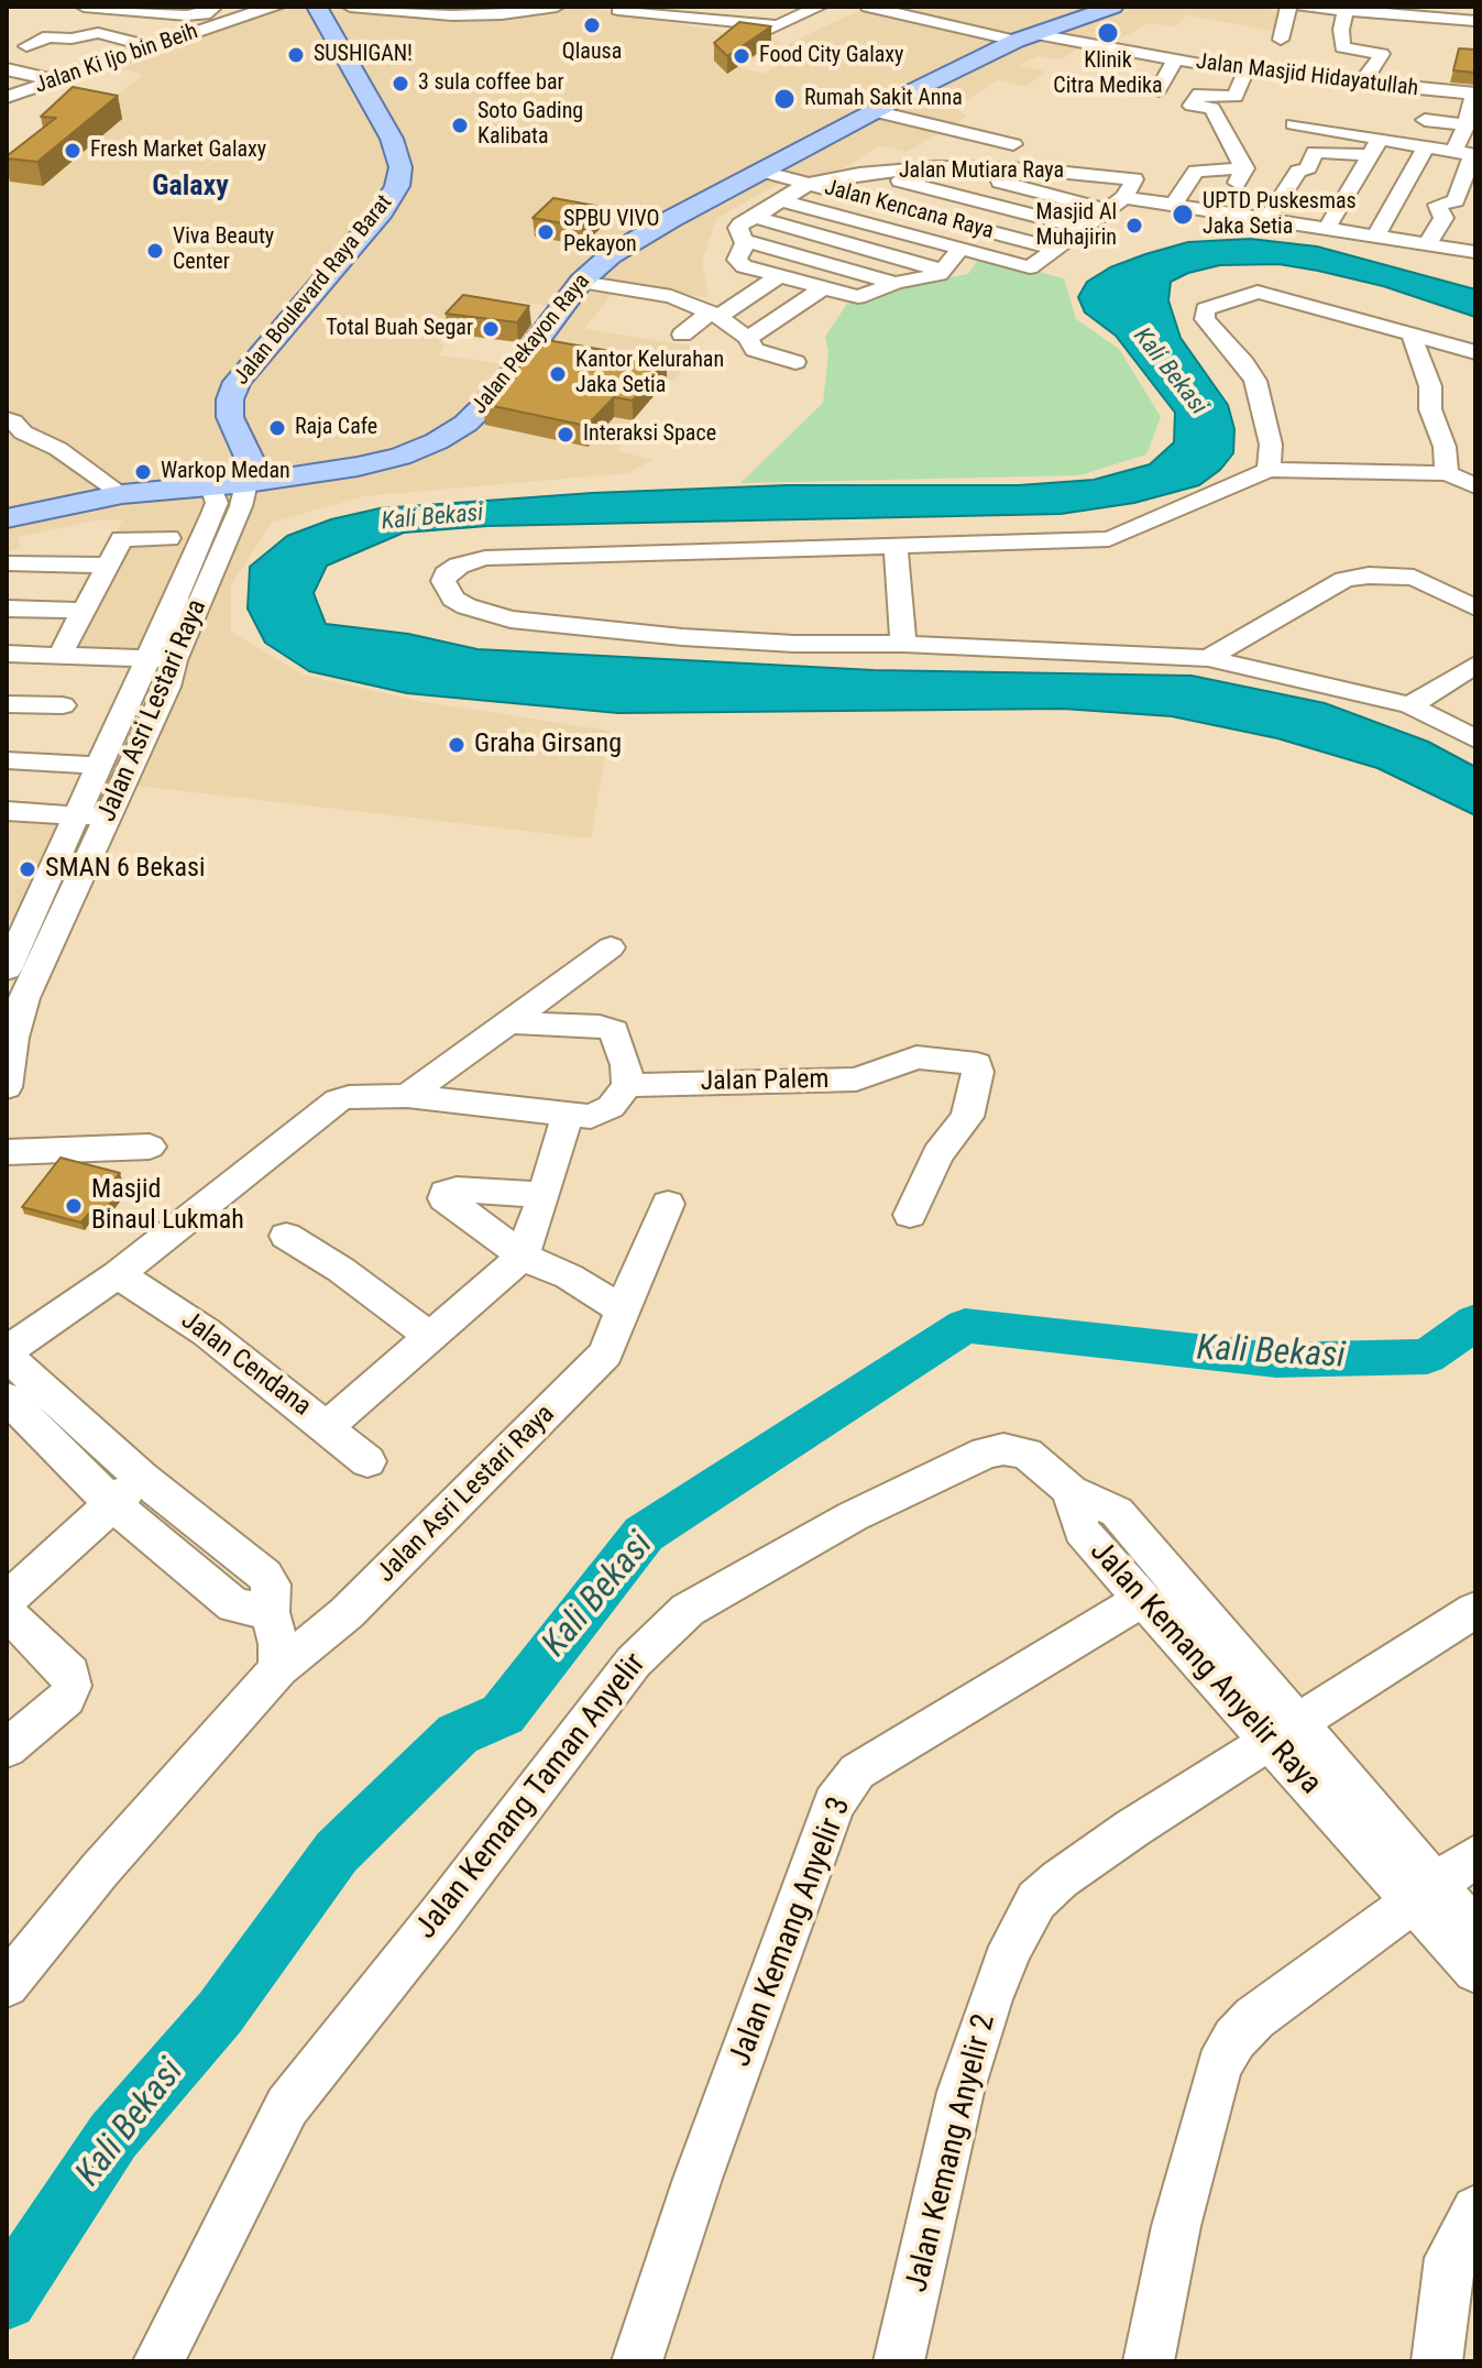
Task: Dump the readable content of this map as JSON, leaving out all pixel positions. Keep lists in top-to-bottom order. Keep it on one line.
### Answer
{"streets":{"main road":["Jalan Boulevard Raya Barat","Jalan Pekayon Raya"],"street":["Jalan Ki Ijo bin Beih","Jalan Masjid Hidayatullah","Jalan Mutiara Raya","Jalan Kencana Raya","Jalan Asri Lestari Raya","Jalan Palem","Jalan Cendana","Jalan Kemang Anyelir Raya","Jalan Kemang Taman Anyelir","Jalan Kemang Anyelir 3","Jalan Kemang Anyelir 2"]},"crossings":[["Jalan Masjid Hidayatullah","Jalan Pekayon Raya"],["Jalan Mutiara Raya","Jalan Kencana Raya"],["Jalan Kencana Raya","Jalan Pekayon Raya"],["Jalan Boulevard Raya Barat","Jalan Pekayon Raya"],["Jalan Boulevard Raya Barat","Jalan Asri Lestari Raya"],["Jalan Kemang Anyelir Raya","Jalan Kemang Taman Anyelir"],["Jalan Kemang Anyelir Raya","Jalan Kemang Anyelir 3"],["Jalan Kemang Anyelir Raya","Jalan Kemang Anyelir 2"]],"districts":["Galaxy"],"water":["Kali Bekasi"],"places":["Qlausa","Klinik Citra Medika","SUSHIGAN!","Food City Galaxy","3 sula coffee bar","Rumah Sakit Anna","Soto Gading Kalibata","Fresh Market Galaxy","UPTD Puskesmas Jaka Setia","Masjid Al Muhajirin","SPBU VIVO Pekayon","Viva Beauty Center","Total Buah Segar","Kantor Kelurahan Jaka Setia","Raja Cafe","Interaksi Space","Warkop Medan","Graha Girsang","SMAN 6 Bekasi","Masjid Binaul Lukmah"]}
